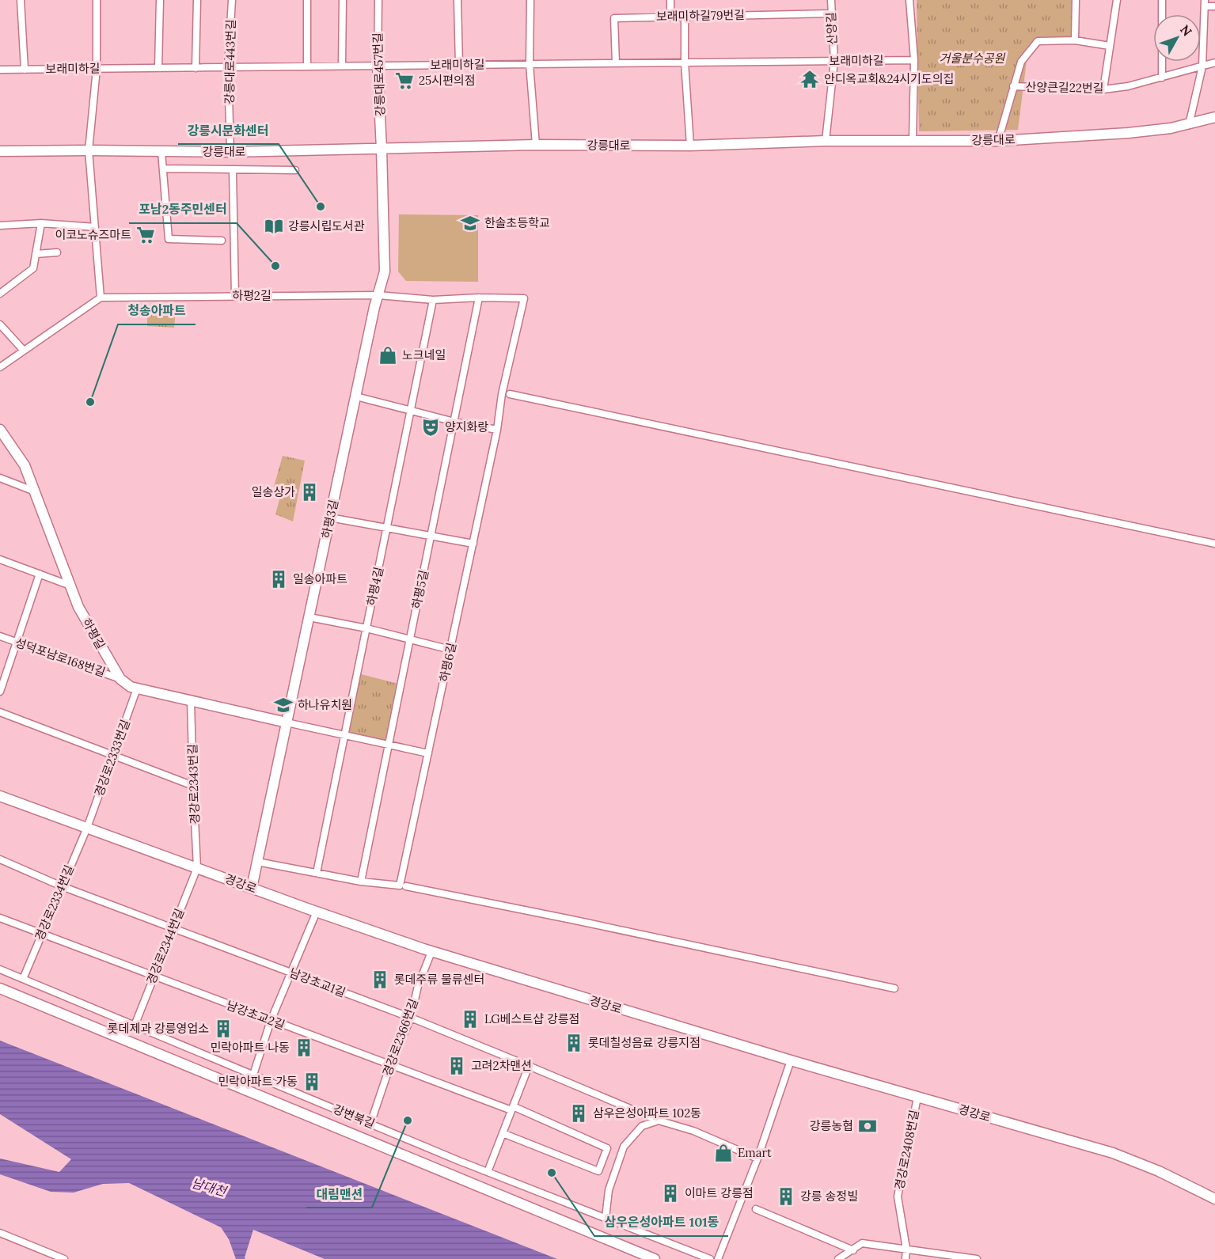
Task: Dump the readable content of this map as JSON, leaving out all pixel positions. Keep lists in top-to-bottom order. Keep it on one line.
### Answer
{"streets":{"street":["보래미하길79번길","산양길","보래미하길","강릉대로443번길","강릉대로457번길","산양큰길22번길","강릉대로","하평2길","하평3길","하평4길","하평5길","하평길","성덕포남로168번길","하평6길","경강로2333번길","경강로2343번길","경강로","경강로2334번길","경강로2344번길","남강초교1길","남강초교2길","경강로2366번길","강변북길","경강로2408번길"]},"crossings":[["보래미하길79번길","산양길"],["보래미하길79번길","보래미하길"],["산양길","보래미하길"],["산양길","강릉대로"],["보래미하길","강릉대로443번길"],["보래미하길","강릉대로457번길"],["강릉대로443번길","강릉대로"],["강릉대로457번길","강릉대로"],["강릉대로457번길","하평3길"],["강릉대로","하평3길"],["하평2길","하평3길"],["하평2길","하평4길"],["하평2길","하평5길"],["하평2길","하평6길"],["하평3길","하평6길"],["하평3길","경강로"],["하평4길","하평6길"],["하평5길","하평6길"],["하평길","성덕포남로168번길"],["경강로2333번길","경강로"],["경강로2333번길","경강로2334번길"],["경강로2343번길","경강로"],["경강로2343번길","경강로2344번길"],["경강로","경강로2334번길"],["경강로","경강로2344번길"],["경강로","경강로2366번길"],["경강로","경강로2408번길"],["경강로2334번길","남강초교1길"],["경강로2334번길","남강초교2길"],["경강로2334번길","강변북길"],["경강로2344번길","남강초교1길"],["경강로2344번길","남강초교2길"],["경강로2344번길","강변북길"],["남강초교1길","경강로2366번길"],["남강초교2길","경강로2366번길"],["경강로2366번길","강변북길"]],"water":["남대천"],"parks":["거울분수공원"],"places":{"temple":["안디옥교회&24시기도의집"],"supermarket":["25시편의점","이코노슈즈마트"],"other":["강릉시문화센터","포남2동주민센터","청송아파트","대림맨션","삼우은성아파트 101동"],"school or university":["한솔초등학교","하나유치원"],"library":["강릉시립도서관"],"shop":["노크네일","Emart"],"theatre":["양지화랑"],"building":["일송상가","일송아파트","롯데주류 물류센터","LG베스트샵 강릉점","롯데제과 강릉영업소","롯데칠성음료 강릉지점","민락아파트 나동","고려2차맨션","민락아파트 가동","삼우은성아파트 102동","이마트 강릉점","강릉 송정빌"],"bank":["강릉농협"]},"north":"top right"}
